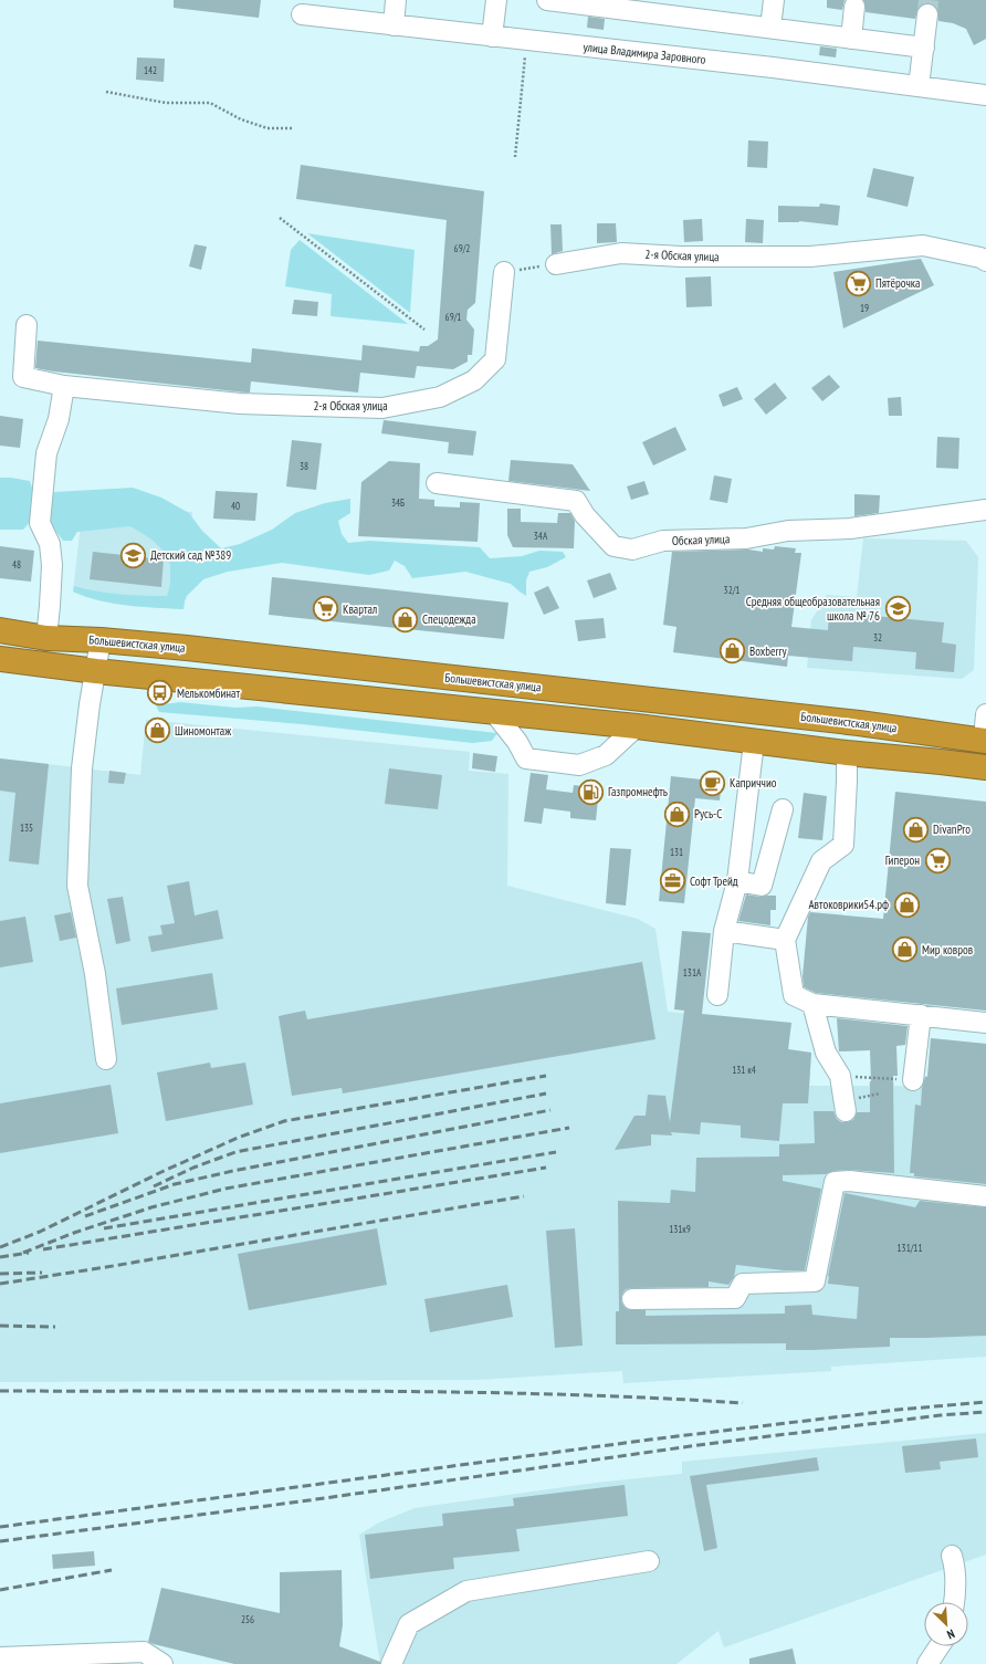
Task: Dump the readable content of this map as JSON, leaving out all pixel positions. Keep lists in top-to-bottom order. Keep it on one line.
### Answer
{"streets":{"highway":["Большевистская улица"],"street":["улица Владимира Заровного","2-я Обская улица","Обская улица"]},"places":{"supermarket":["Пятёрочка","Квартал","Гиперон"],"school or university":["Детский сад №389","Средняя общеобразовательная школа № 76"],"shop":["Спецодежда","Boxberry","Шиномонтаж","Русь-С","DivanPro","Автоковрики54.рф","Мир ковров"],"bus stop":["Мелькомбинат"],"cafe":["Каприччио"],"fuel station":["Газпромнефть"],"office":["Софт Трейд"]},"house_numbers":["142","69/2","19","69/1","38","34Б","40","34А","48","32/1","32","135","131","131А","131 к4","131к9","131/11","256"],"north":"bottom right"}
